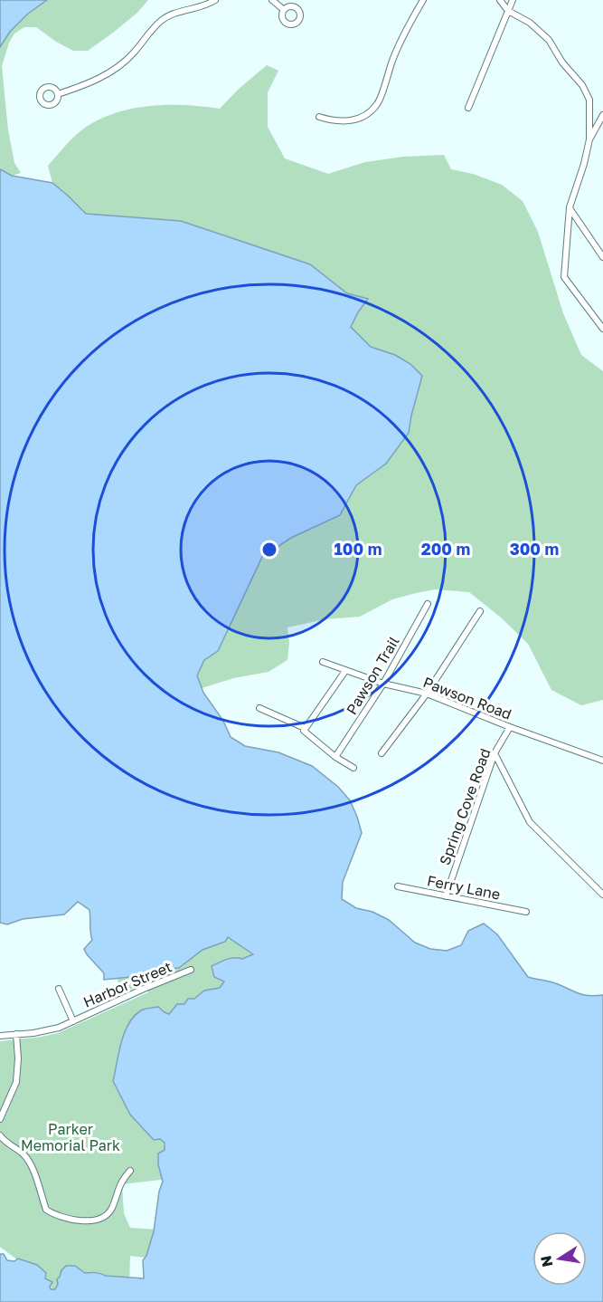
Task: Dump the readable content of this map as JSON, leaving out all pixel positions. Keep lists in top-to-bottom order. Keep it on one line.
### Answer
{"streets":{"street":["Pawson Trail","Pawson Road","Spring Cove Road","Ferry Lane","Harbor Street"]},"crossings":[["Pawson Trail","Pawson Road"],["Pawson Road","Spring Cove Road"],["Spring Cove Road","Ferry Lane"]],"parks":["Parker Memorial Park"],"north":"left","rings":["100 m","200 m","300 m"]}
